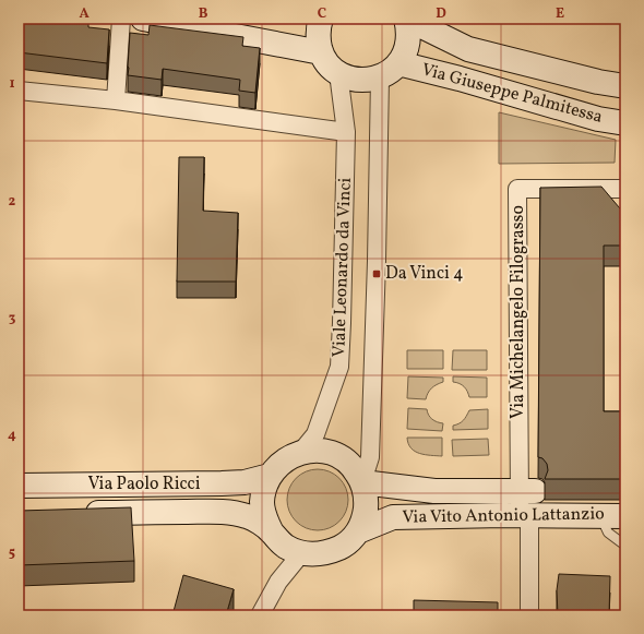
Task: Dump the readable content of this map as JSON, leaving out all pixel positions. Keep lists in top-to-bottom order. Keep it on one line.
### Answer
{"streets":{"street":["Via Giuseppe Palmitessa","Viale Leonardo da Vinci","Via Michelangelo Filograsso","Via Paolo Ricci","Via Vito Antonio Lattanzio"]},"crossings":[["Viale Leonardo da Vinci","Via Paolo Ricci"],["Viale Leonardo da Vinci","Via Vito Antonio Lattanzio"],["Via Michelangelo Filograsso","Via Vito Antonio Lattanzio"],["Via Paolo Ricci","Via Vito Antonio Lattanzio"]],"places":{"transit":["Da Vinci 4"]},"grid":{"columns":["A","B","C","D","E"],"rows":["1","2","3","4","5"]}}
